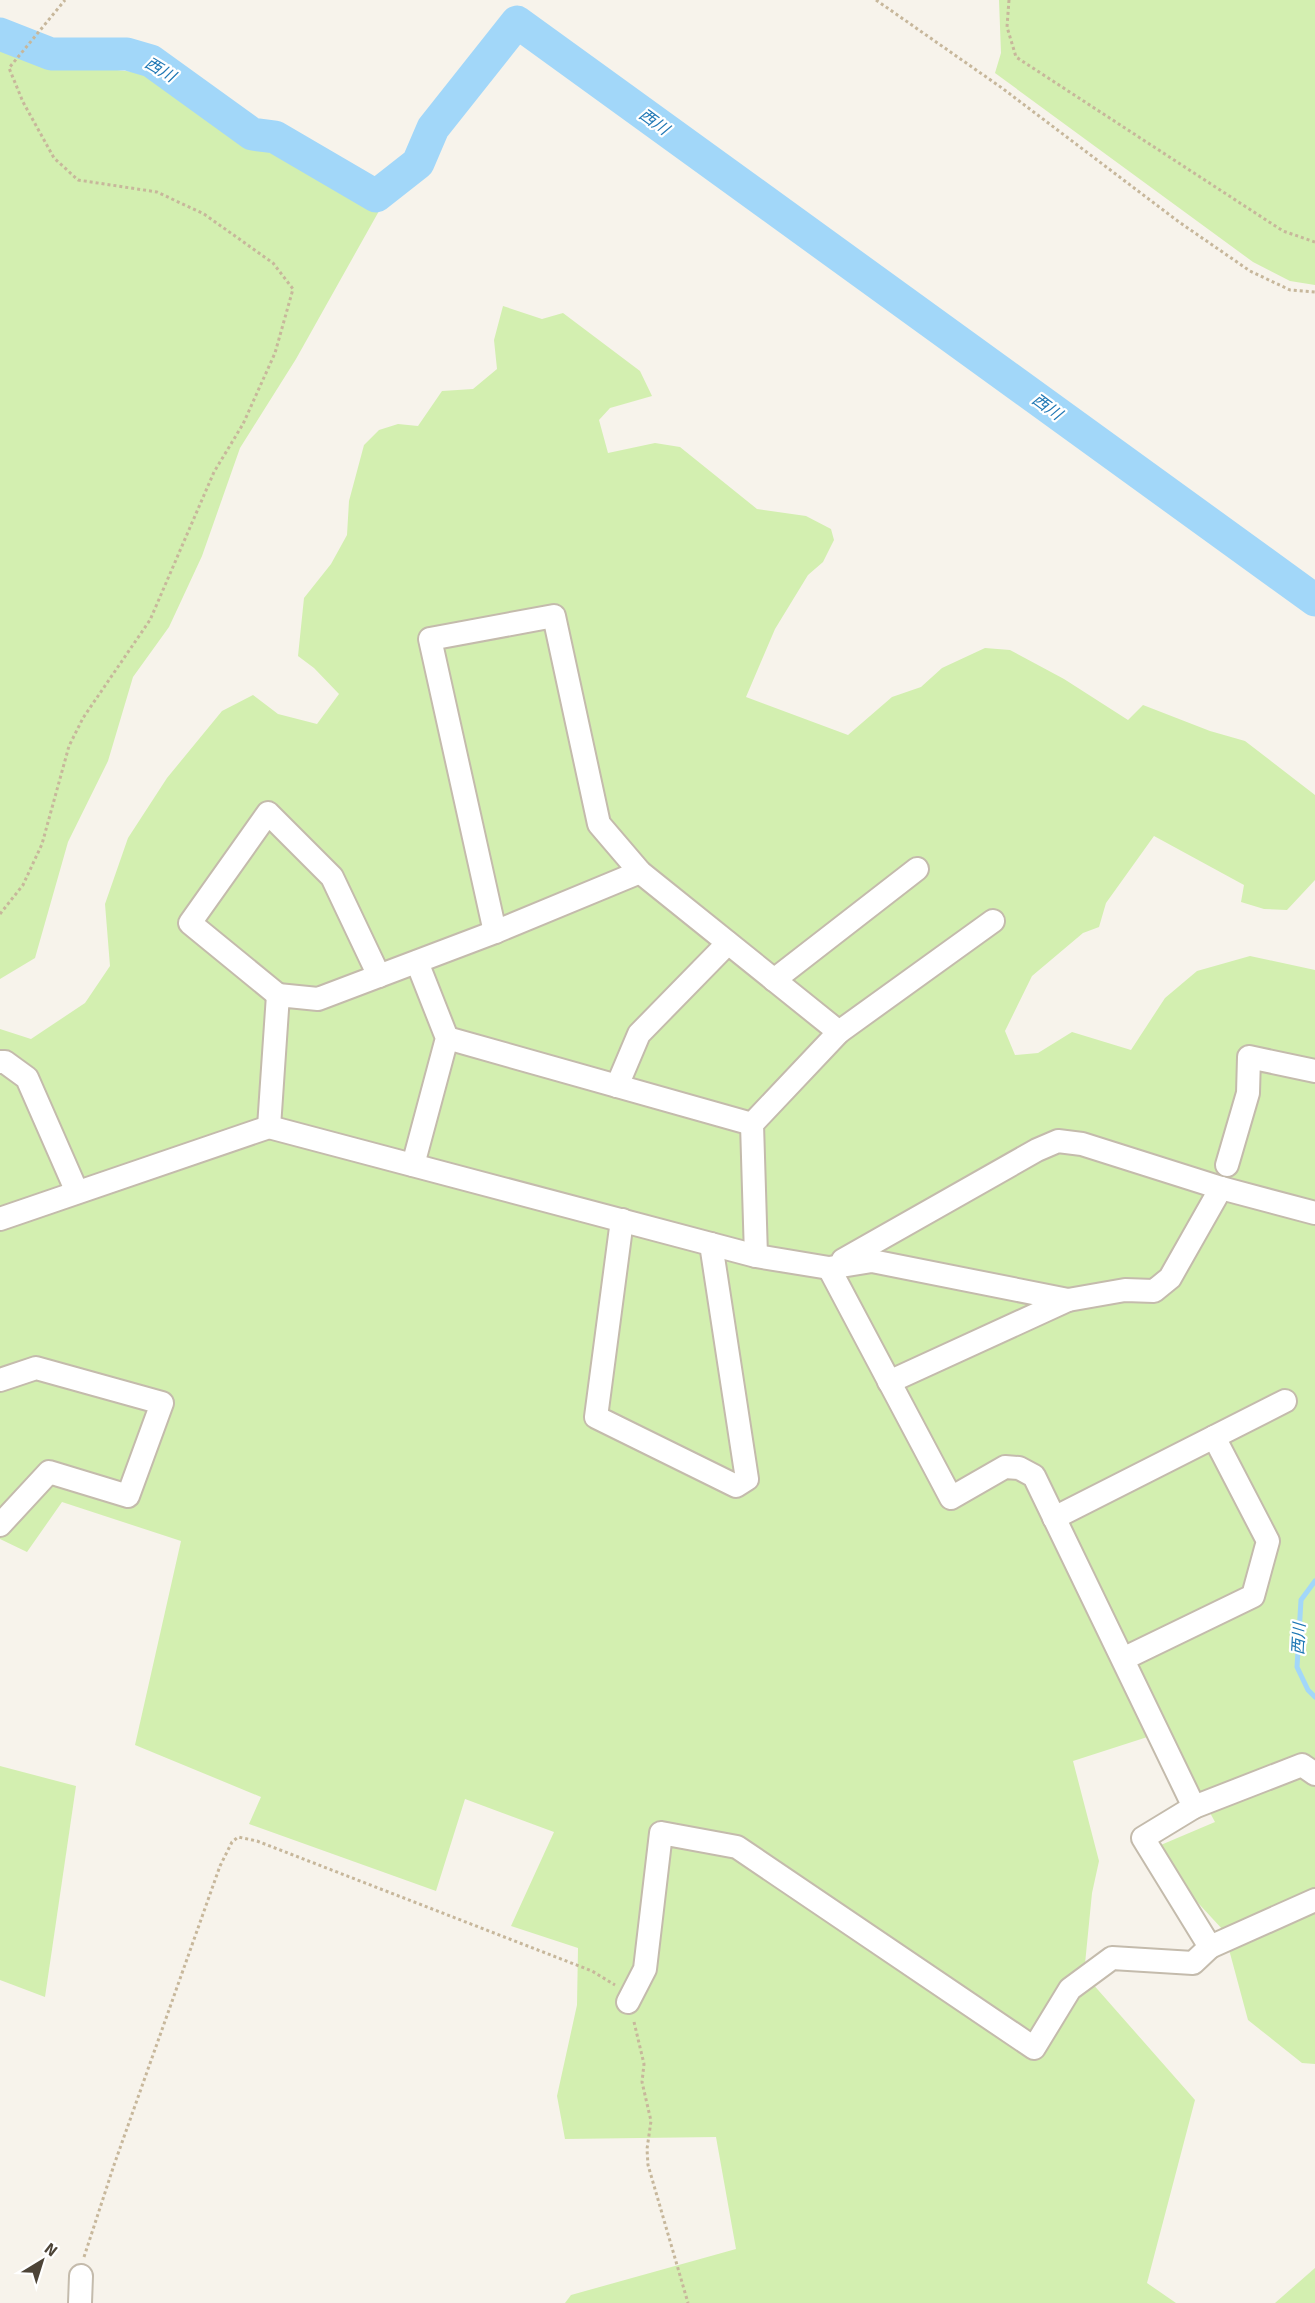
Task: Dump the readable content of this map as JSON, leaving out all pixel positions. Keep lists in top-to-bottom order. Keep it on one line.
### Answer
{"water":["西川"],"north":"top right"}
